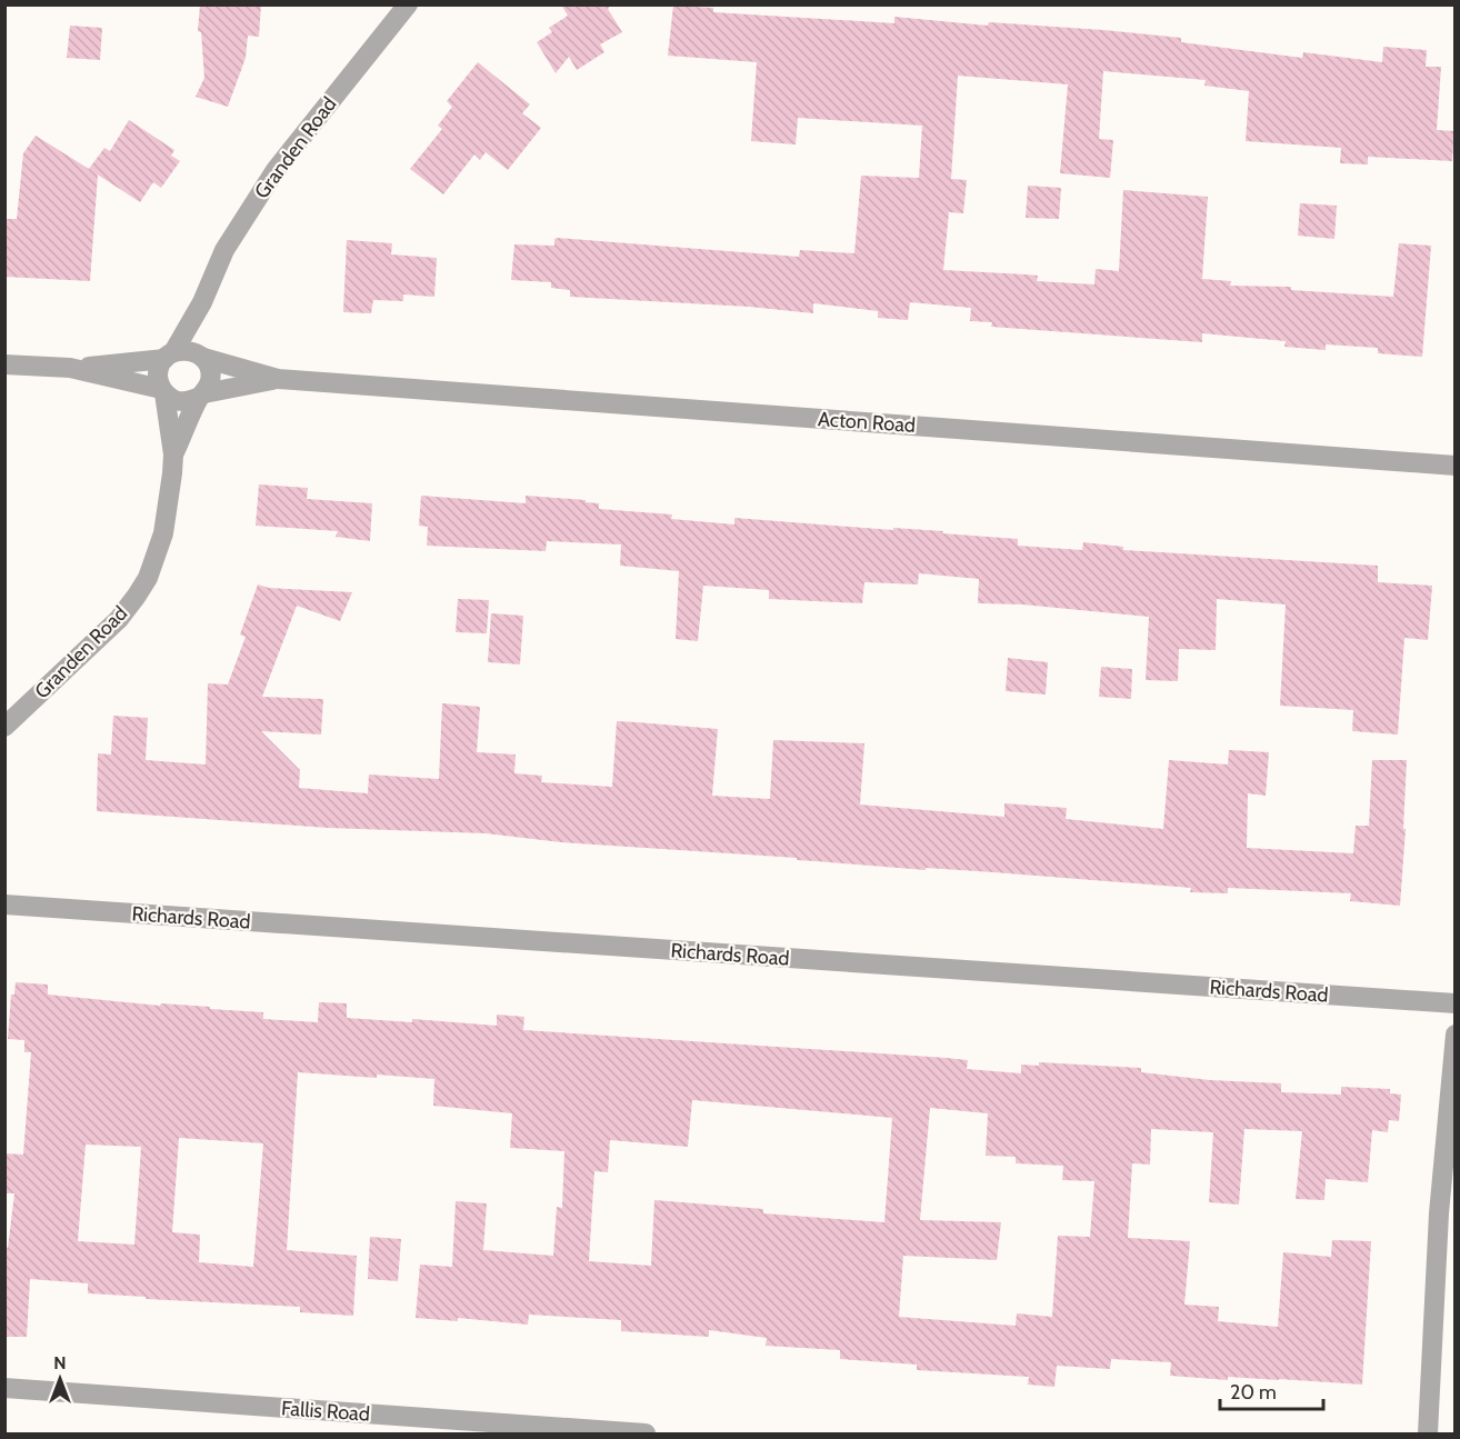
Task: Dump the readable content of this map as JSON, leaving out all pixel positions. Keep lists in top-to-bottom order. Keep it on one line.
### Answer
{"streets":{"street":["Granden Road","Acton Road","Richards Road","Fallis Road"]},"crossings":[["Granden Road","Acton Road"]],"scale_bar":"20 m","north":"top"}
